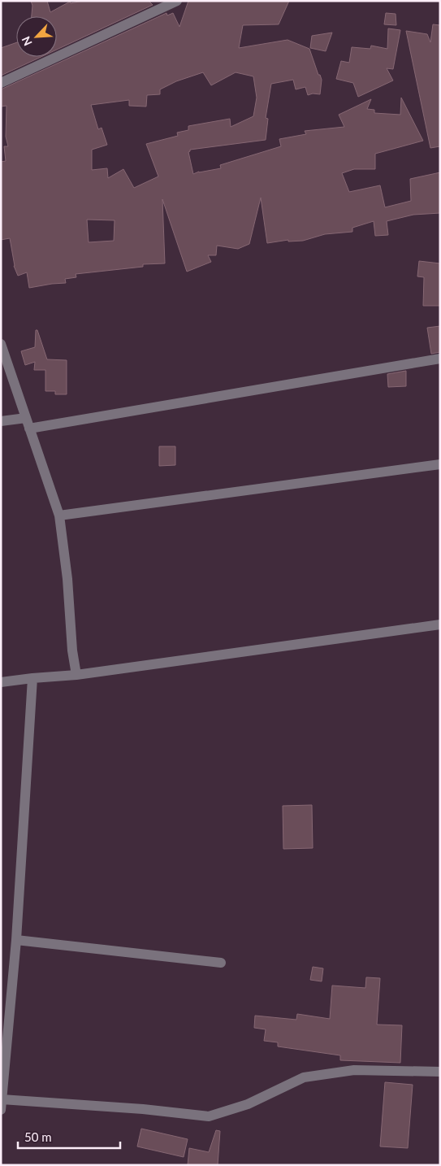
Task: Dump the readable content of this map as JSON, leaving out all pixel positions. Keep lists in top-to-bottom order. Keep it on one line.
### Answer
{"scale_bar":"50 m","north":"bottom left"}
